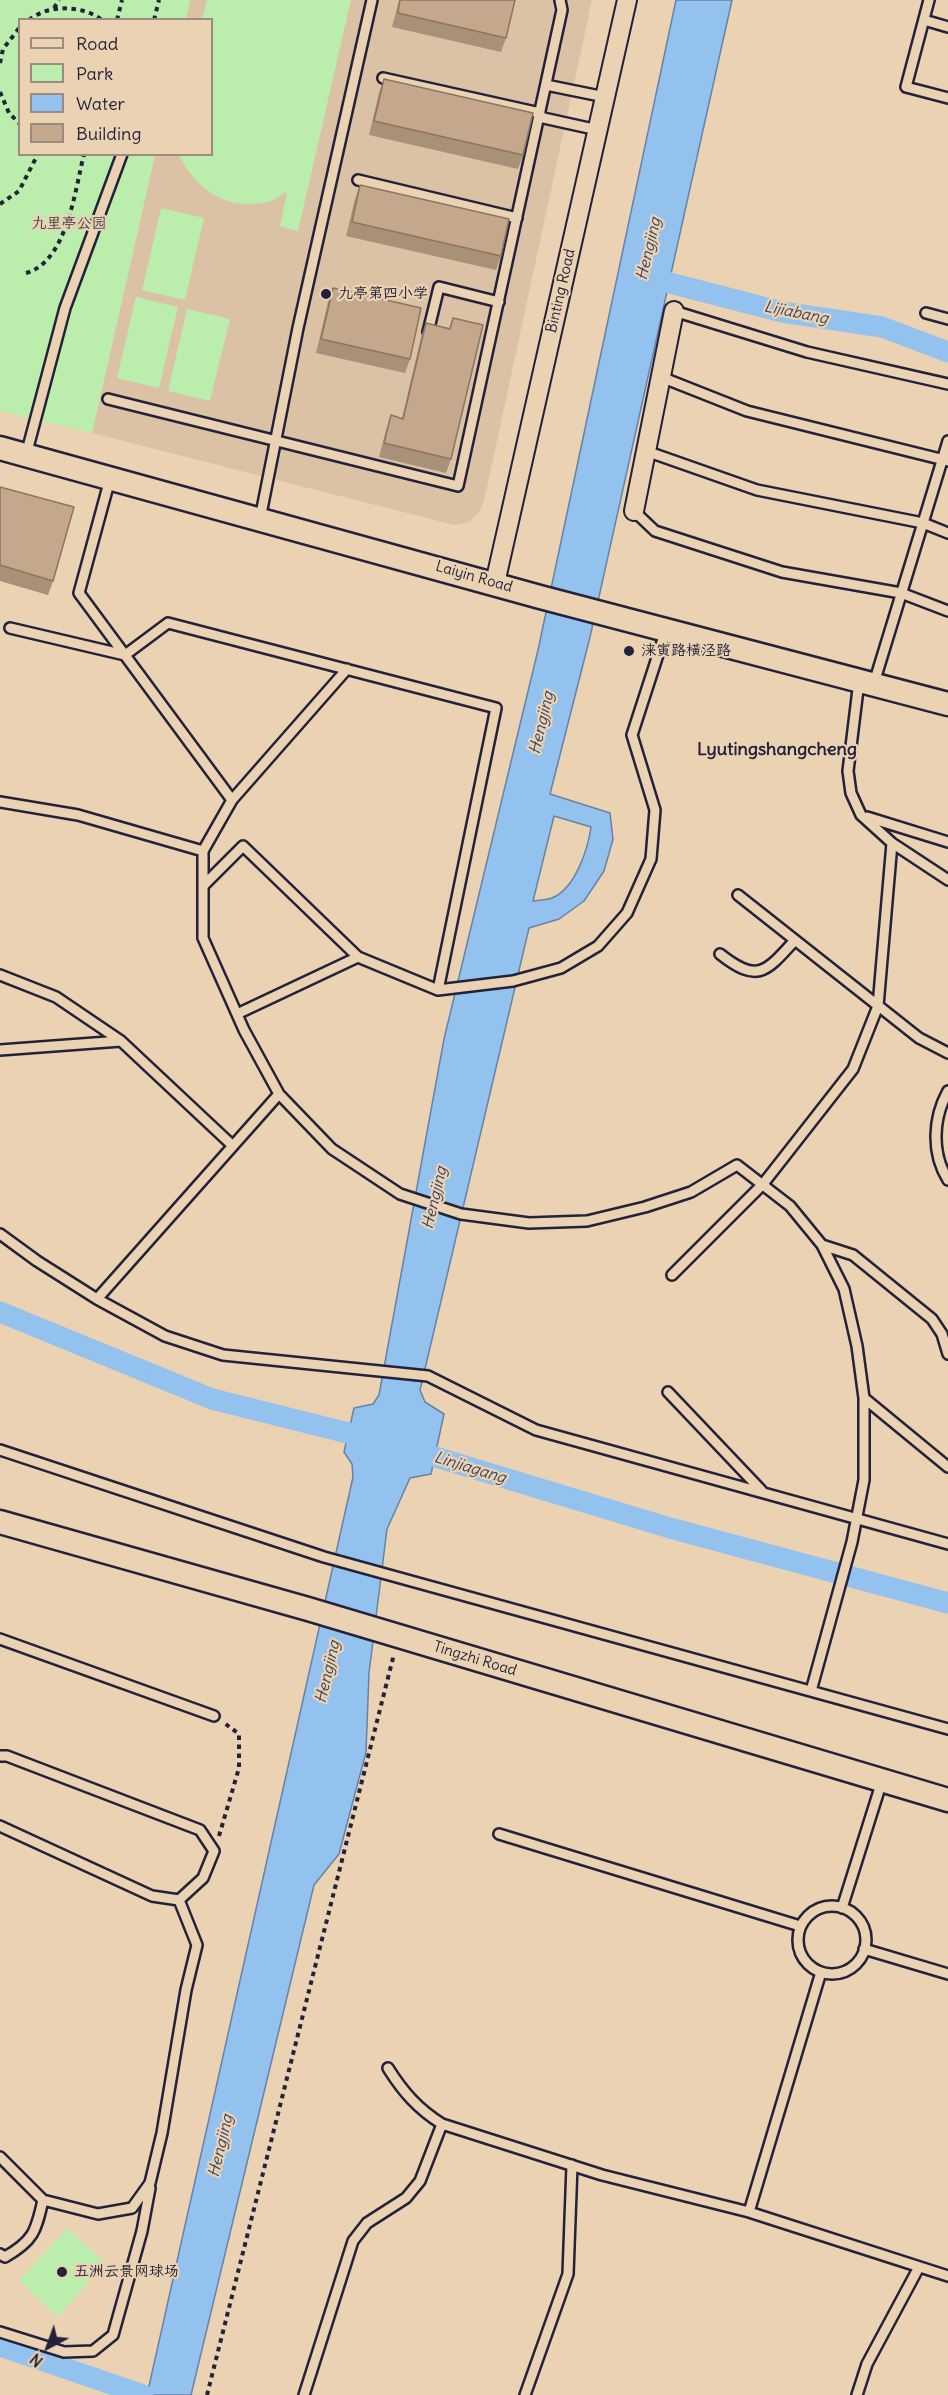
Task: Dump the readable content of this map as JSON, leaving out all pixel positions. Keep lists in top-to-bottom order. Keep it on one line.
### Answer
{"streets":{"street":["Binting Road","Laiyin Road","Tingzhi Road"]},"crossings":[["Binting Road","Laiyin Road"]],"districts":["Lyutingshangcheng"],"water":["Hengjing","Lijiabang","Linjiagang"],"parks":["九里亭公园"],"places":["九亭第四小学","涞寅路横泾路","五洲云景网球场"],"legend":["Road","Park","Water","Building"],"north":"bottom left"}
